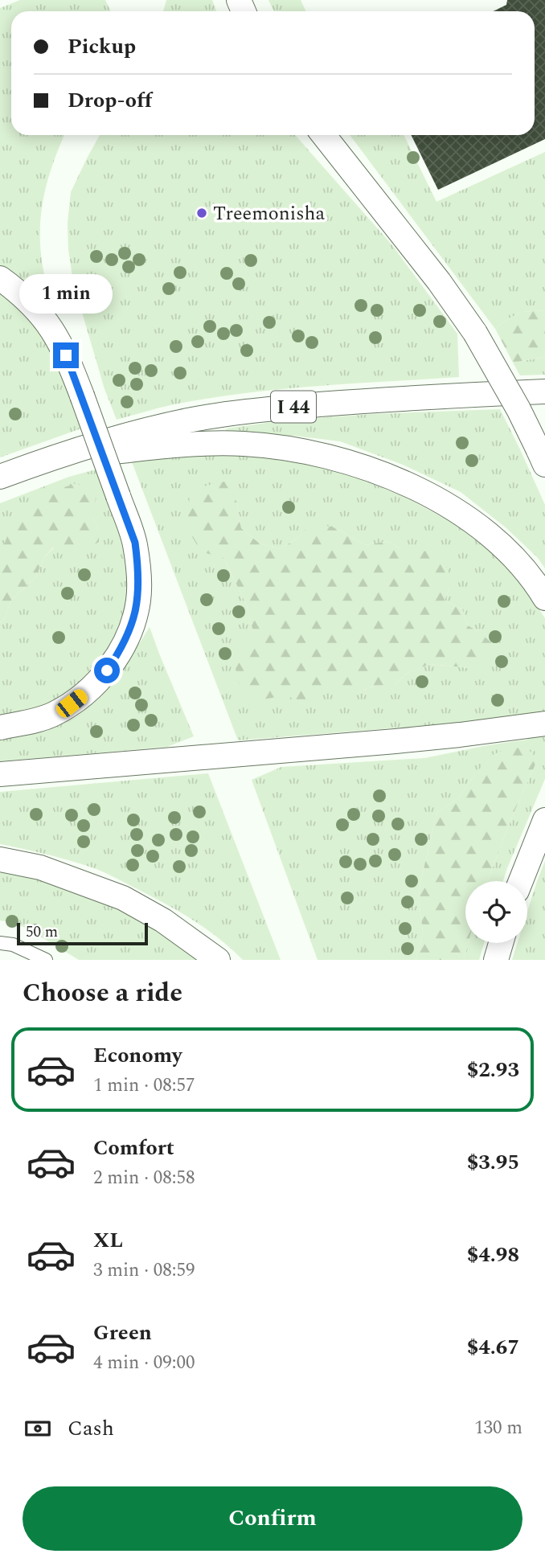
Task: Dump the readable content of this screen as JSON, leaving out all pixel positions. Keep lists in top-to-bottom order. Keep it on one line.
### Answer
{"streets":{"highway":["I 44"]},"places":["Treemonisha"],"scale_bar":"50 m","page":{"banner":["Pickup","Drop-off"],"bubble":"1 min","scale":"50 m","heading":"Choose a ride","list":[{"name":"Economy","note":"1 min · 08:57","value":"$2.93"},{"name":"Comfort","note":"2 min · 08:58","value":"$3.95"},{"name":"XL","note":"3 min · 08:59","value":"$4.98"},{"name":"Green","note":"4 min · 09:00","value":"$4.67"}],"pay":["Cash","130 m"],"buttons":"Confirm"}}
